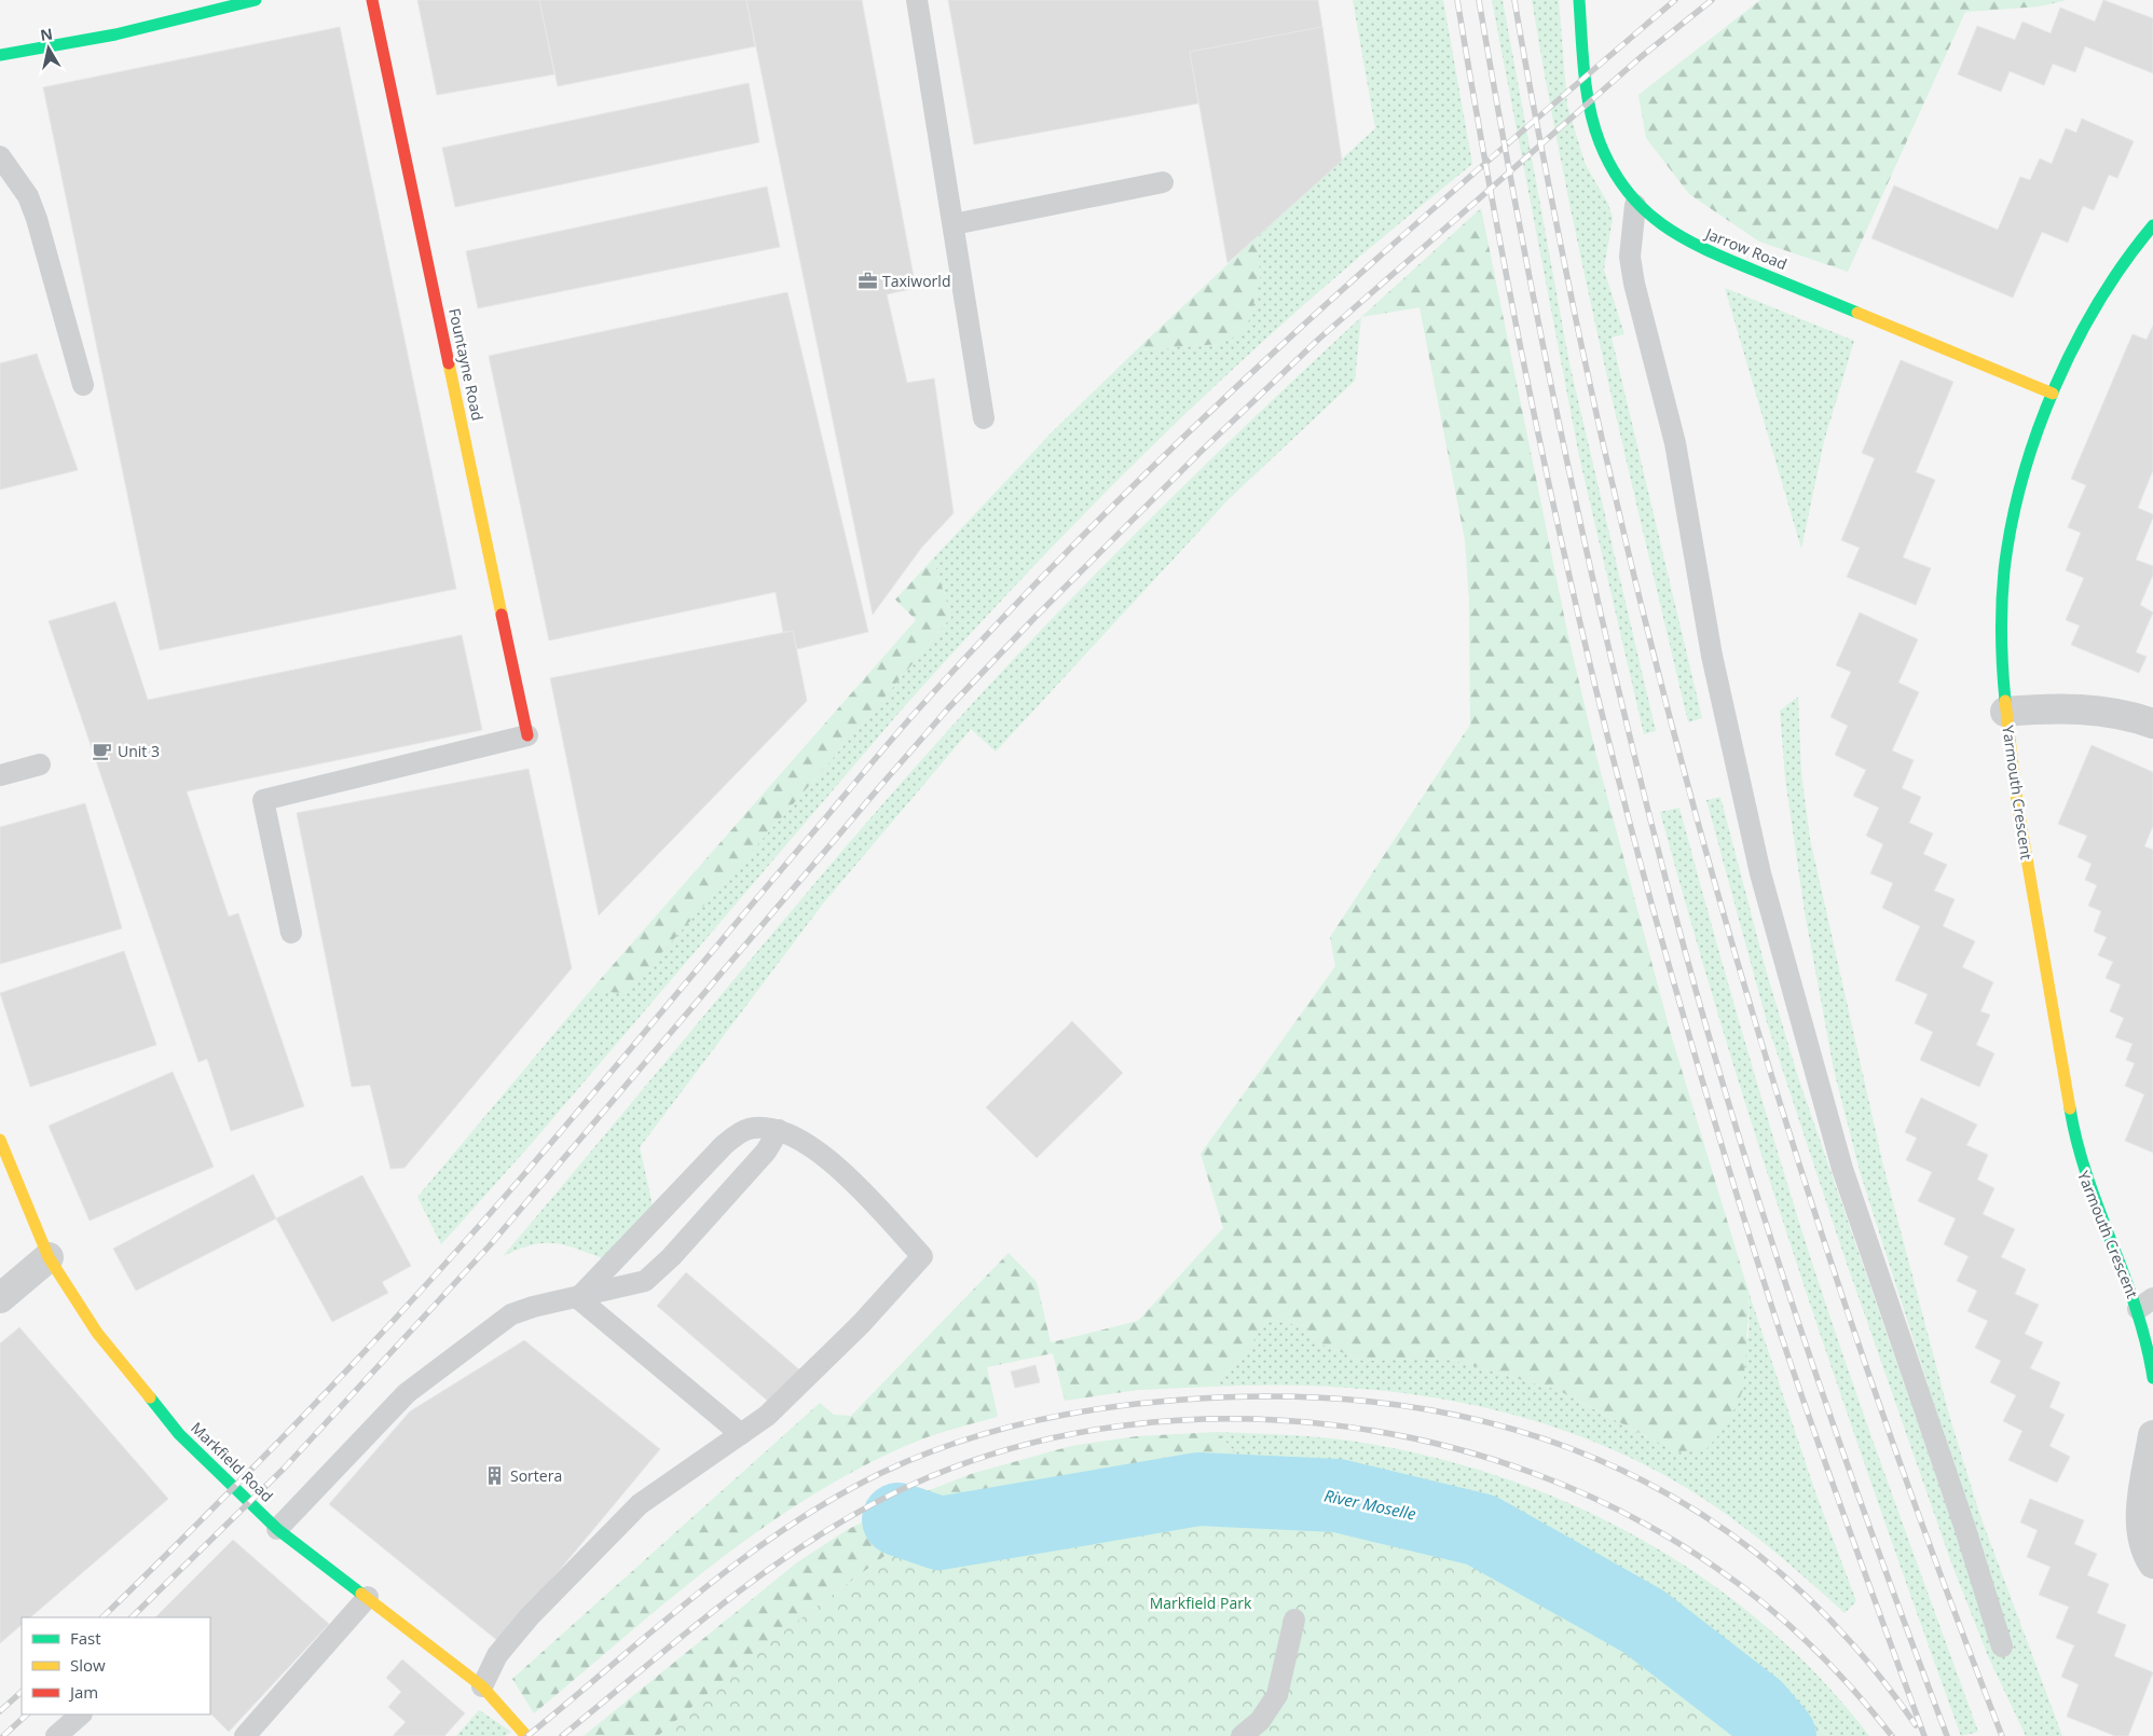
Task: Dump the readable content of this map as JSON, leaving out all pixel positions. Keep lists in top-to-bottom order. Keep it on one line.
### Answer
{"streets":{"street":["Jarrow Road","Fountayne Road","Yarmouth Crescent","Markfield Road"]},"crossings":[["Jarrow Road","Yarmouth Crescent"]],"water":["River Moselle"],"parks":["Markfield Park"],"places":{"office":["Taxiworld"],"cafe":["Unit 3"],"building":["Sortera"]},"legend":["Fast","Slow","Jam"],"north":"top"}
